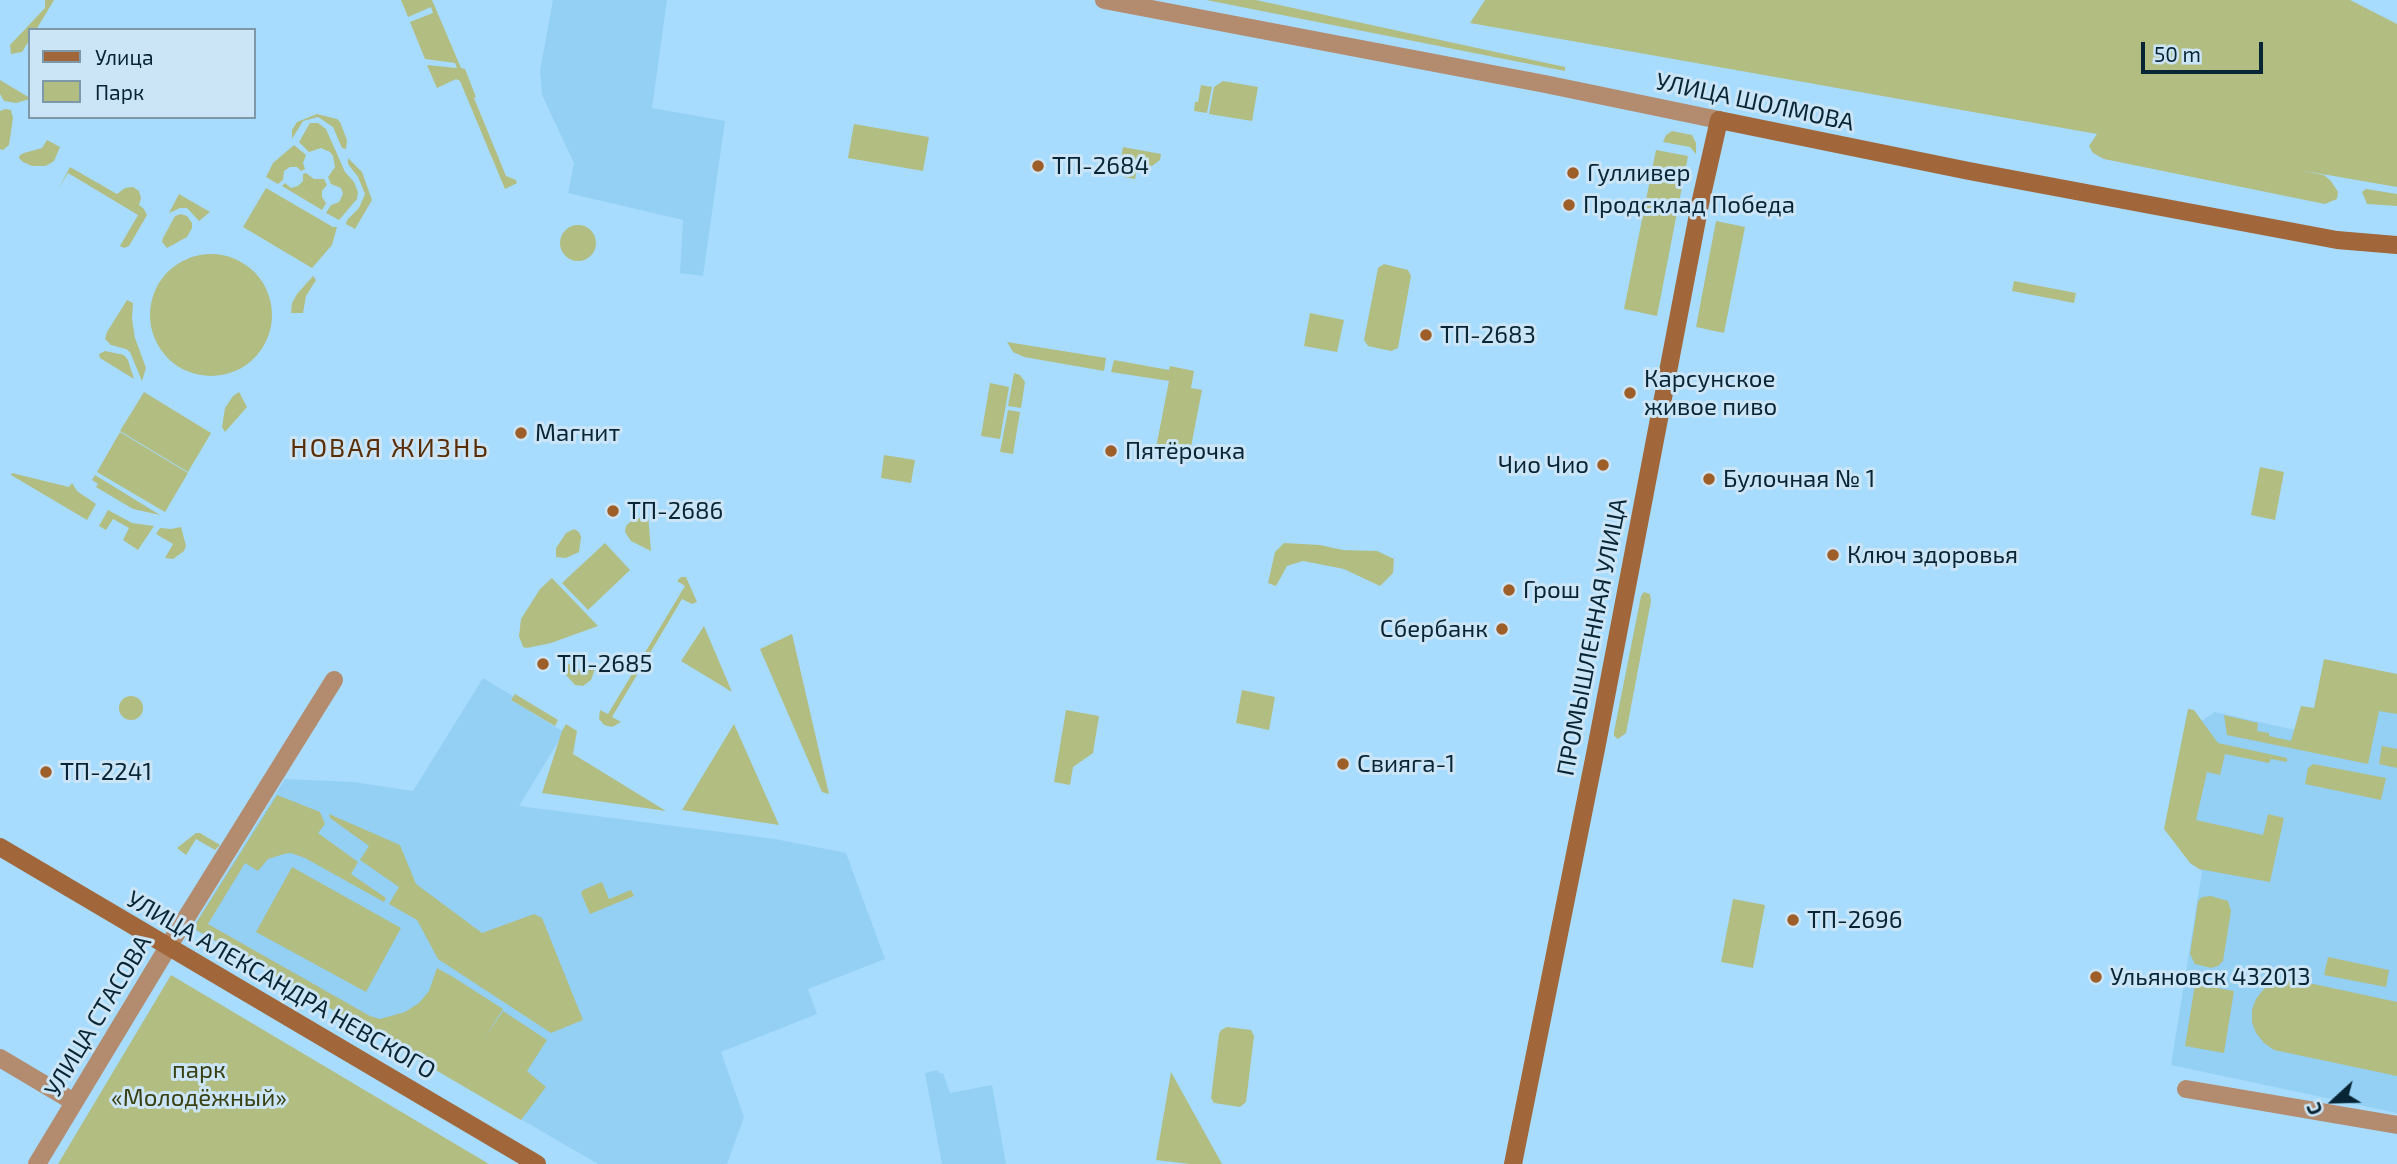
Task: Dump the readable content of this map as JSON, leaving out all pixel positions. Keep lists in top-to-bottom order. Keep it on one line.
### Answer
{"streets":{"street":["УЛИЦА ШОЛМОВА","ПРОМЫШЛЕННАЯ УЛИЦА","УЛИЦА АЛЕКСАНДРА НЕВСКОГО","УЛИЦА СТАСОВА"]},"crossings":[["УЛИЦА ШОЛМОВА","ПРОМЫШЛЕННАЯ УЛИЦА"],["УЛИЦА АЛЕКСАНДРА НЕВСКОГО","УЛИЦА СТАСОВА"]],"districts":["НОВАЯ ЖИЗНЬ"],"parks":["парк «Молодёжный»"],"places":["ТП-2684","Гулливер","Продсклад Победа","ТП-2683","Карсунское живое пиво","Магнит","Пятёрочка","Чио Чио","Булочная № 1","ТП-2686","Ключ здоровья","Грош","Сбербанк","ТП-2685","Свияга-1","ТП-2241","ТП-2696","Ульяновск 432013"],"legend":["Улица","Парк"],"scale_bar":"50 m","north":"left"}
